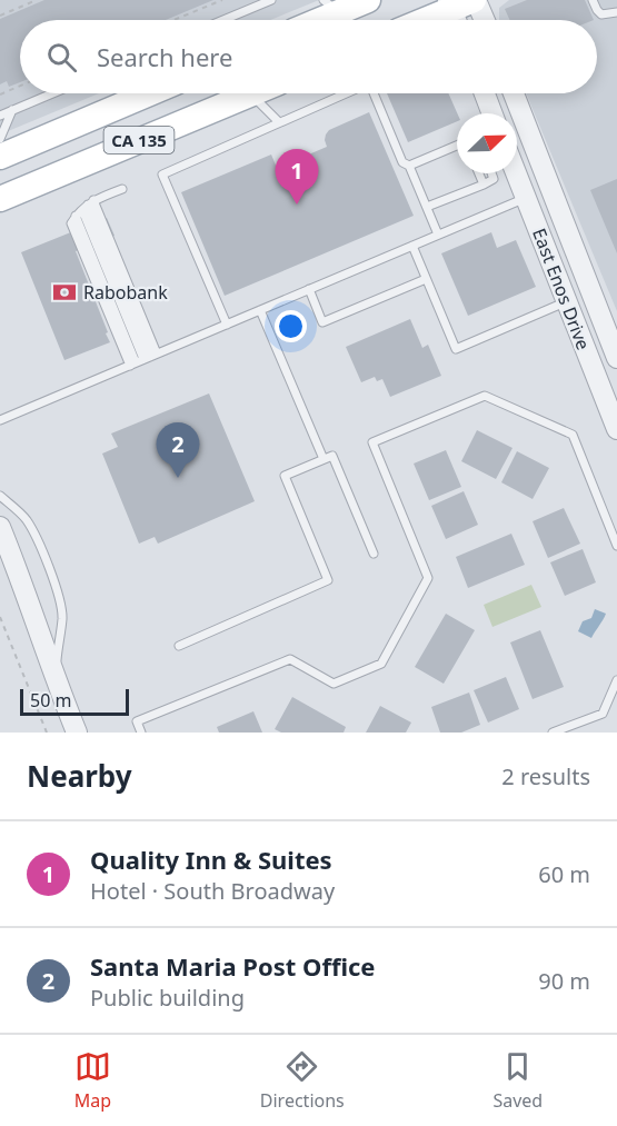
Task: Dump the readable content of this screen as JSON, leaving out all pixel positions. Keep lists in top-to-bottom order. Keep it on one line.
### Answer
{"streets":{"main road":["CA 135"],"street":["East Enos Drive"]},"places":{"bank":["Rabobank"]},"scale_bar":"50 m","north":"top right","page":{"search":"Search here","pins":["1","2"],"scale":"50 m","heading":["Nearby","2 results"],"list":[{"mark":"1","name":"Quality Inn & Suites","note":"Hotel · South Broadway","value":"60 m"},{"mark":"2","name":"Santa Maria Post Office","note":"Public building","value":"90 m"}],"nav":["Map","Directions","Saved"]}}
